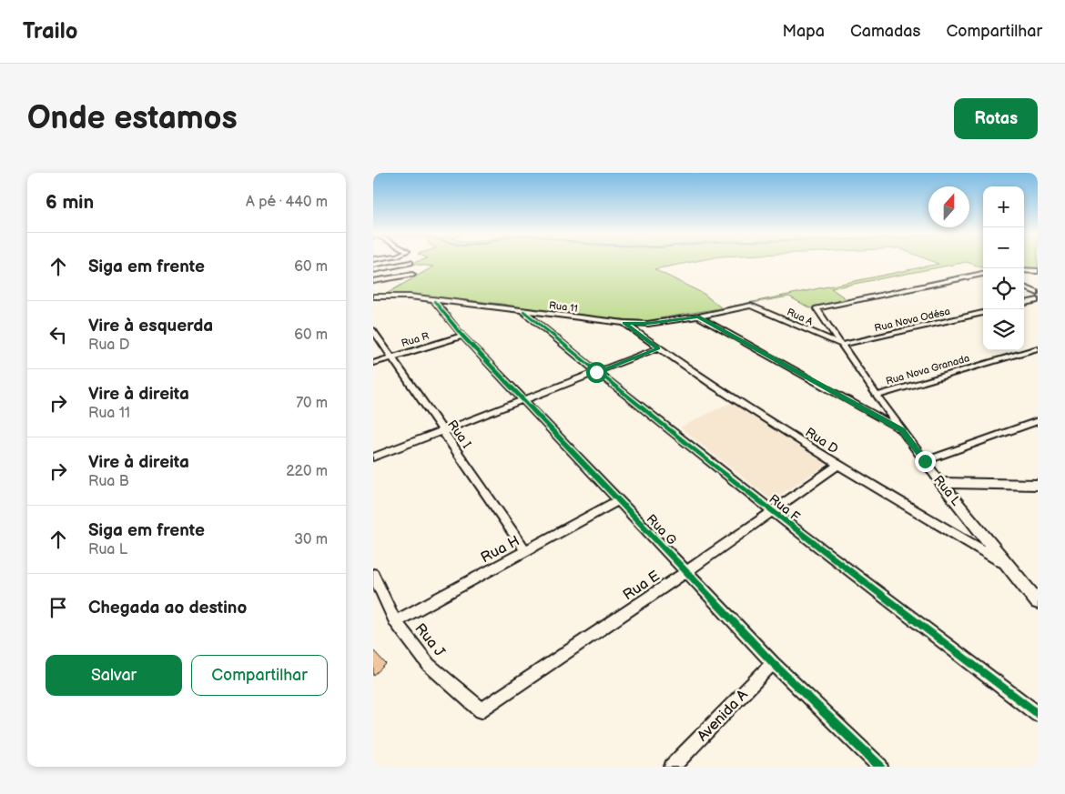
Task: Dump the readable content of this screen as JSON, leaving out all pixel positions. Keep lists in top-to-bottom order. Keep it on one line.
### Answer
{"streets":{"street":["Rua 11","Rua A","Rua Nova Odésa","Rua R","Rua Nova Granada","Rua I","Rua D","Rua L","Rua F","Rua G","Rua H","Rua E","Rua J","Avenida A"]},"crossings":[["Rua 11","Rua A"],["Rua 11","Rua D"],["Rua 11","Rua F"],["Rua 11","Rua G"],["Rua A","Rua Nova Odésa"],["Rua A","Rua L"],["Rua Nova Odésa","Rua L"],["Rua R","Rua I"],["Rua R","Rua G"],["Rua Nova Granada","Rua L"],["Rua I","Rua H"],["Rua D","Rua L"],["Rua D","Rua E"],["Rua F","Rua E"],["Rua G","Rua H"],["Rua G","Rua E"],["Rua G","Avenida A"],["Rua H","Rua J"],["Rua E","Rua J"]],"north":"top","page":{"header":"Trailo","nav":["Mapa","Camadas","Compartilhar"],"buttons":["Rotas",["Salvar","Compartilhar"]],"title":"Onde estamos","heading":["6 min","A pé · 440 m"],"map_buttons":["+","−"],"list":[["Siga em frente","60 m"],["Vire à esquerda","Rua D","60 m"],["Vire à direita","Rua 11","70 m"],["Vire à direita","Rua B","220 m"],["Siga em frente","Rua L","30 m"],"Chegada ao destino"]}}
